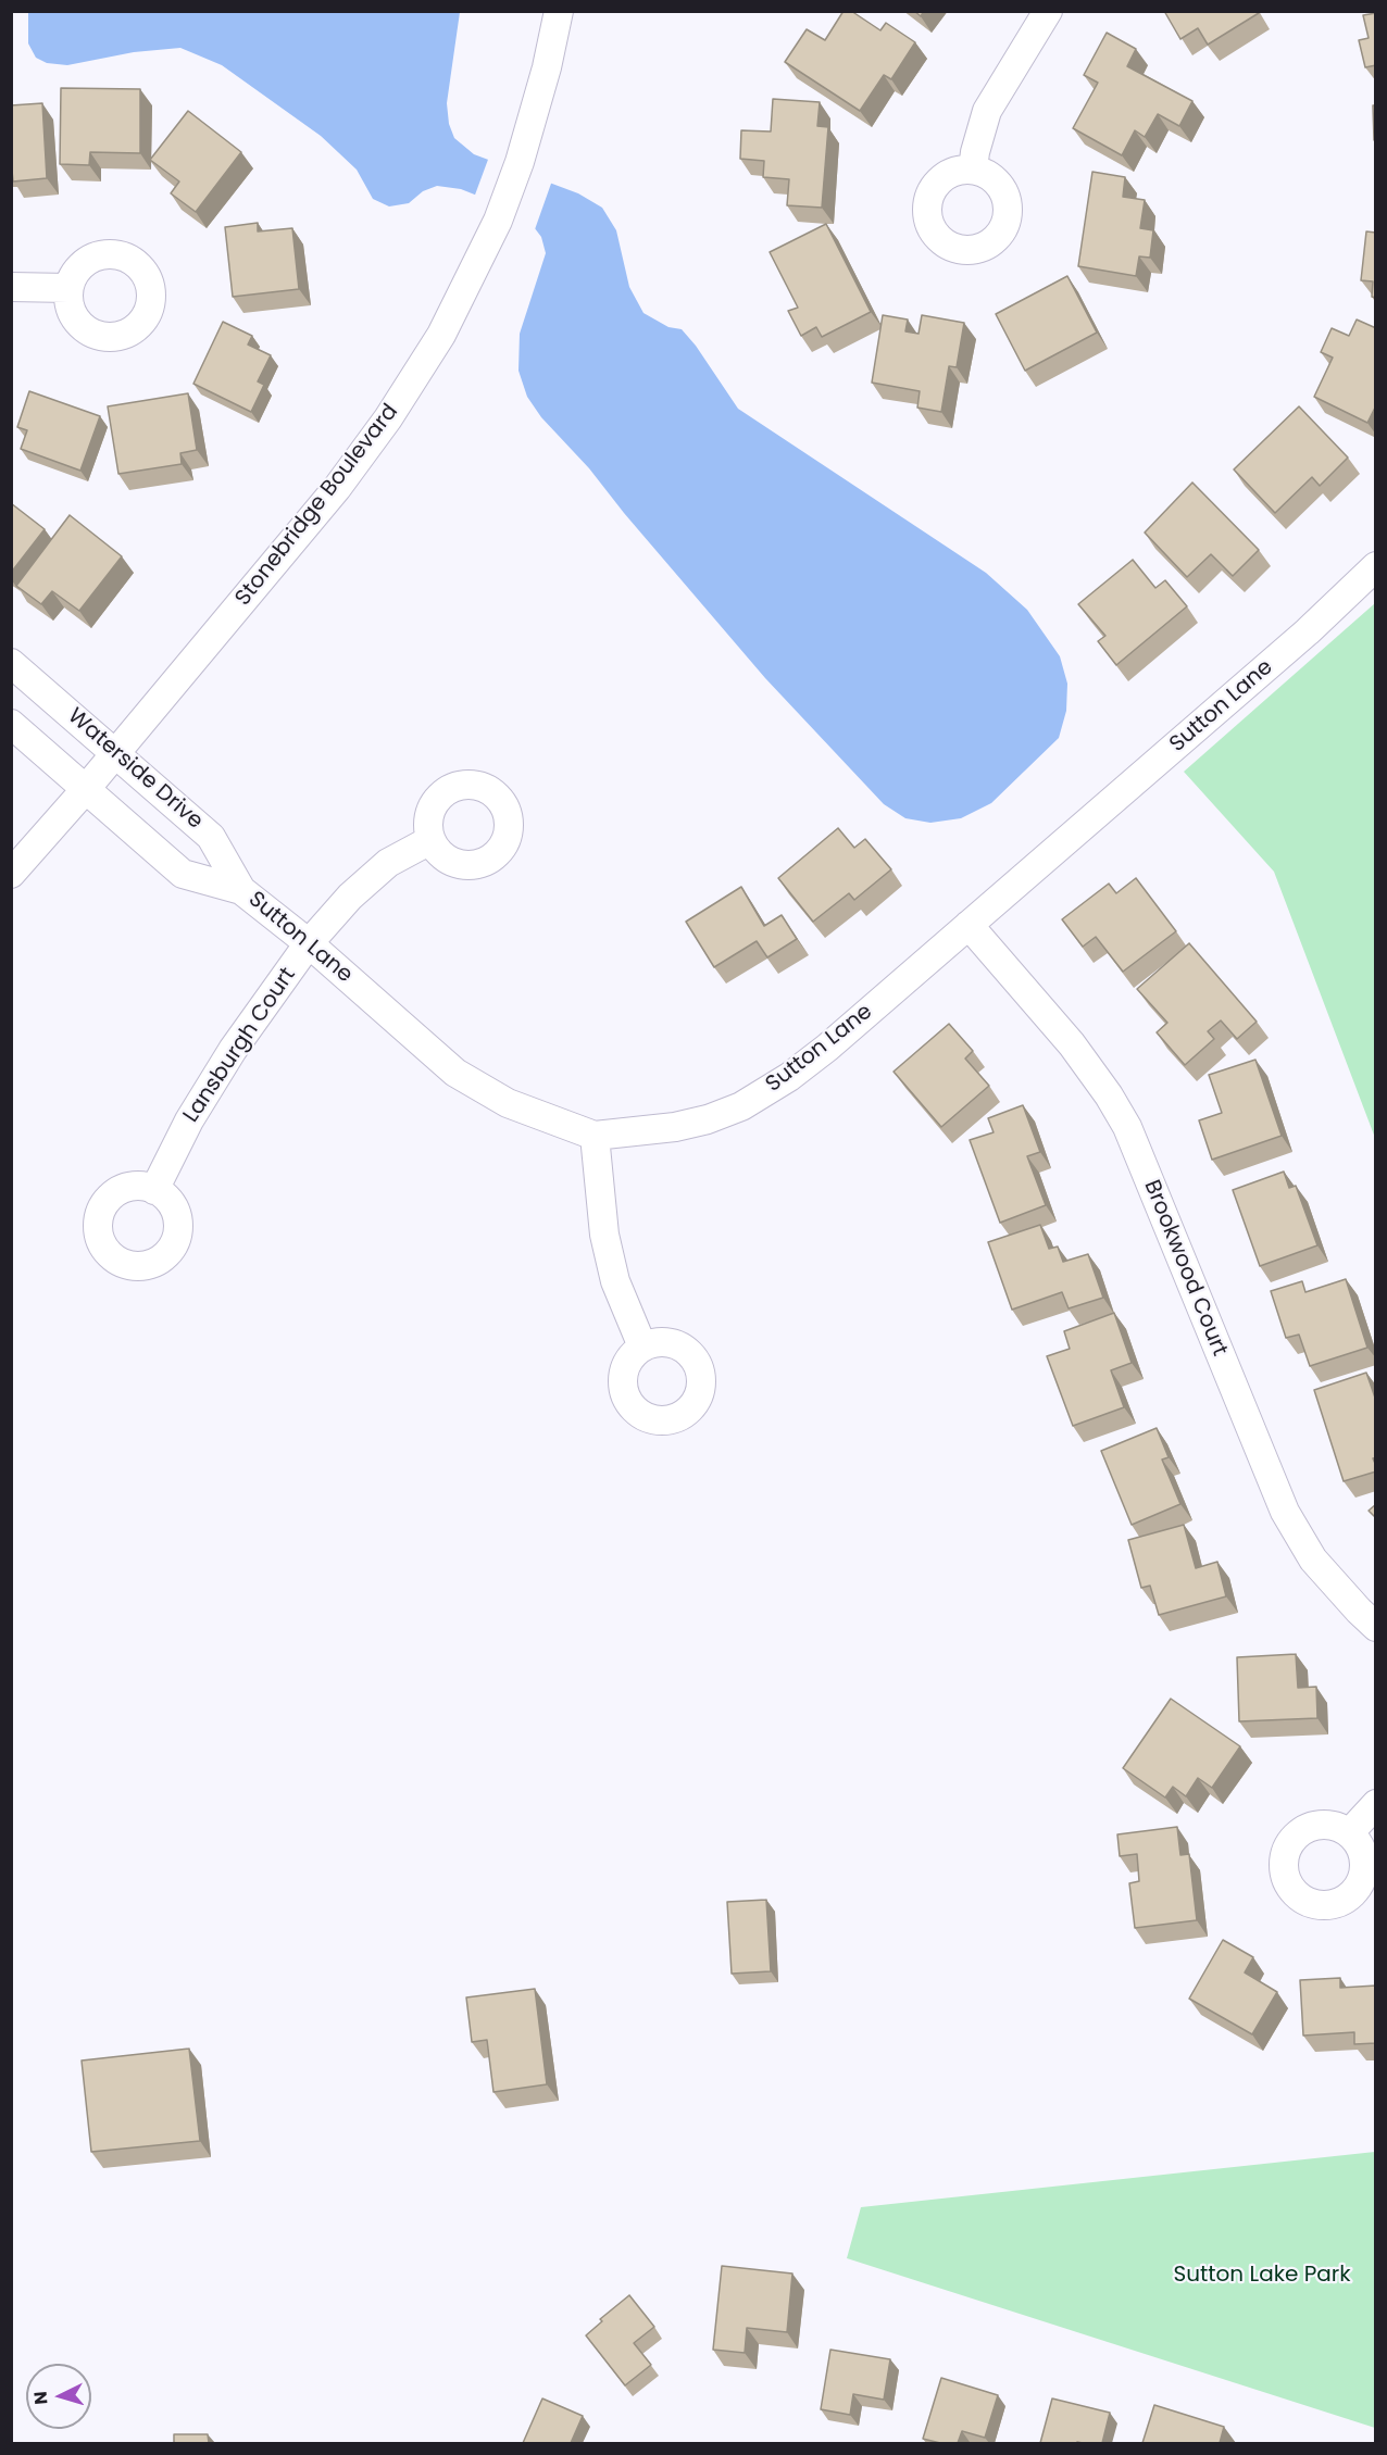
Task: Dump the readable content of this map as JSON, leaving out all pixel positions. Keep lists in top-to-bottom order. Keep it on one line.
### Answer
{"streets":{"street":["Stonebridge Boulevard","Sutton Lane","Waterside Drive","Lansburgh Court","Brookwood Court"]},"crossings":[["Stonebridge Boulevard","Sutton Lane"],["Stonebridge Boulevard","Waterside Drive"],["Sutton Lane","Waterside Drive"],["Sutton Lane","Lansburgh Court"],["Sutton Lane","Brookwood Court"]],"parks":["Sutton Lake Park"],"north":"left"}
